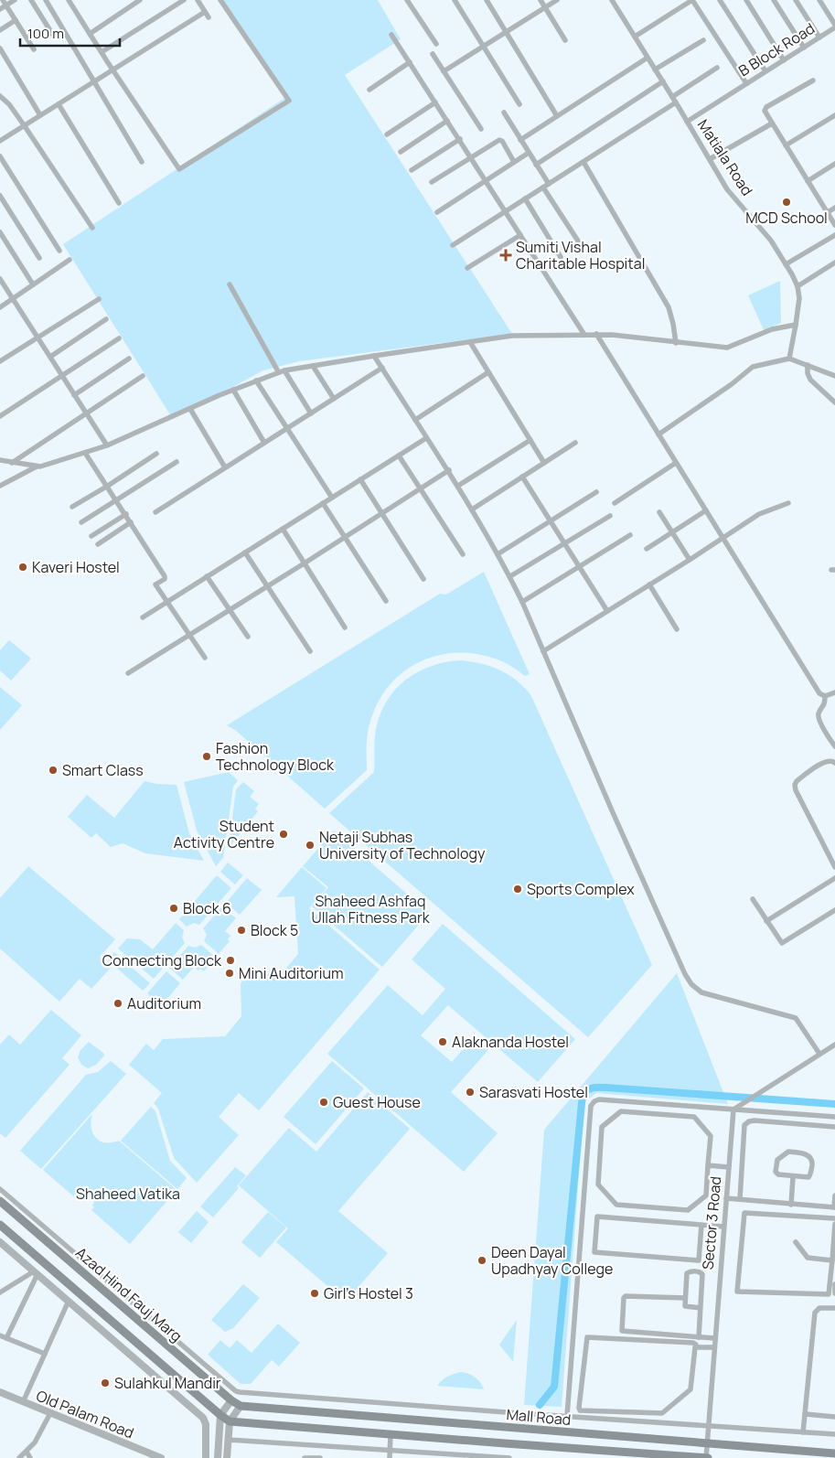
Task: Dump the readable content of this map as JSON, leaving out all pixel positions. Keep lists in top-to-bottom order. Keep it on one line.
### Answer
{"streets":{"main road":["Azad Hind Fauj Marg","Mall Road"],"street":["B Block Road","Matiala Road","Sector 3 Road","Old Palam Road"]},"crossings":[["B Block Road","Matiala Road"],["Sector 3 Road","Mall Road"],["Azad Hind Fauj Marg","Mall Road"]],"parks":["Shaheed Ashfaq Ullah Fitness Park","Shaheed Vatika"],"places":{"other":["MCD School","Kaveri Hostel","Fashion Technology Block","Smart Class","Student Activity Centre","Netaji Subhas University of Technology","Sports Complex","Block 6","Block 5","Connecting Block","Mini Auditorium","Auditorium","Alaknanda Hostel","Sarasvati Hostel","Guest House","Deen Dayal Upadhyay College","Girl's Hostel 3","Sulahkul Mandir"],"health":["Sumiti Vishal Charitable Hospital"]},"scale_bar":"100 m"}
